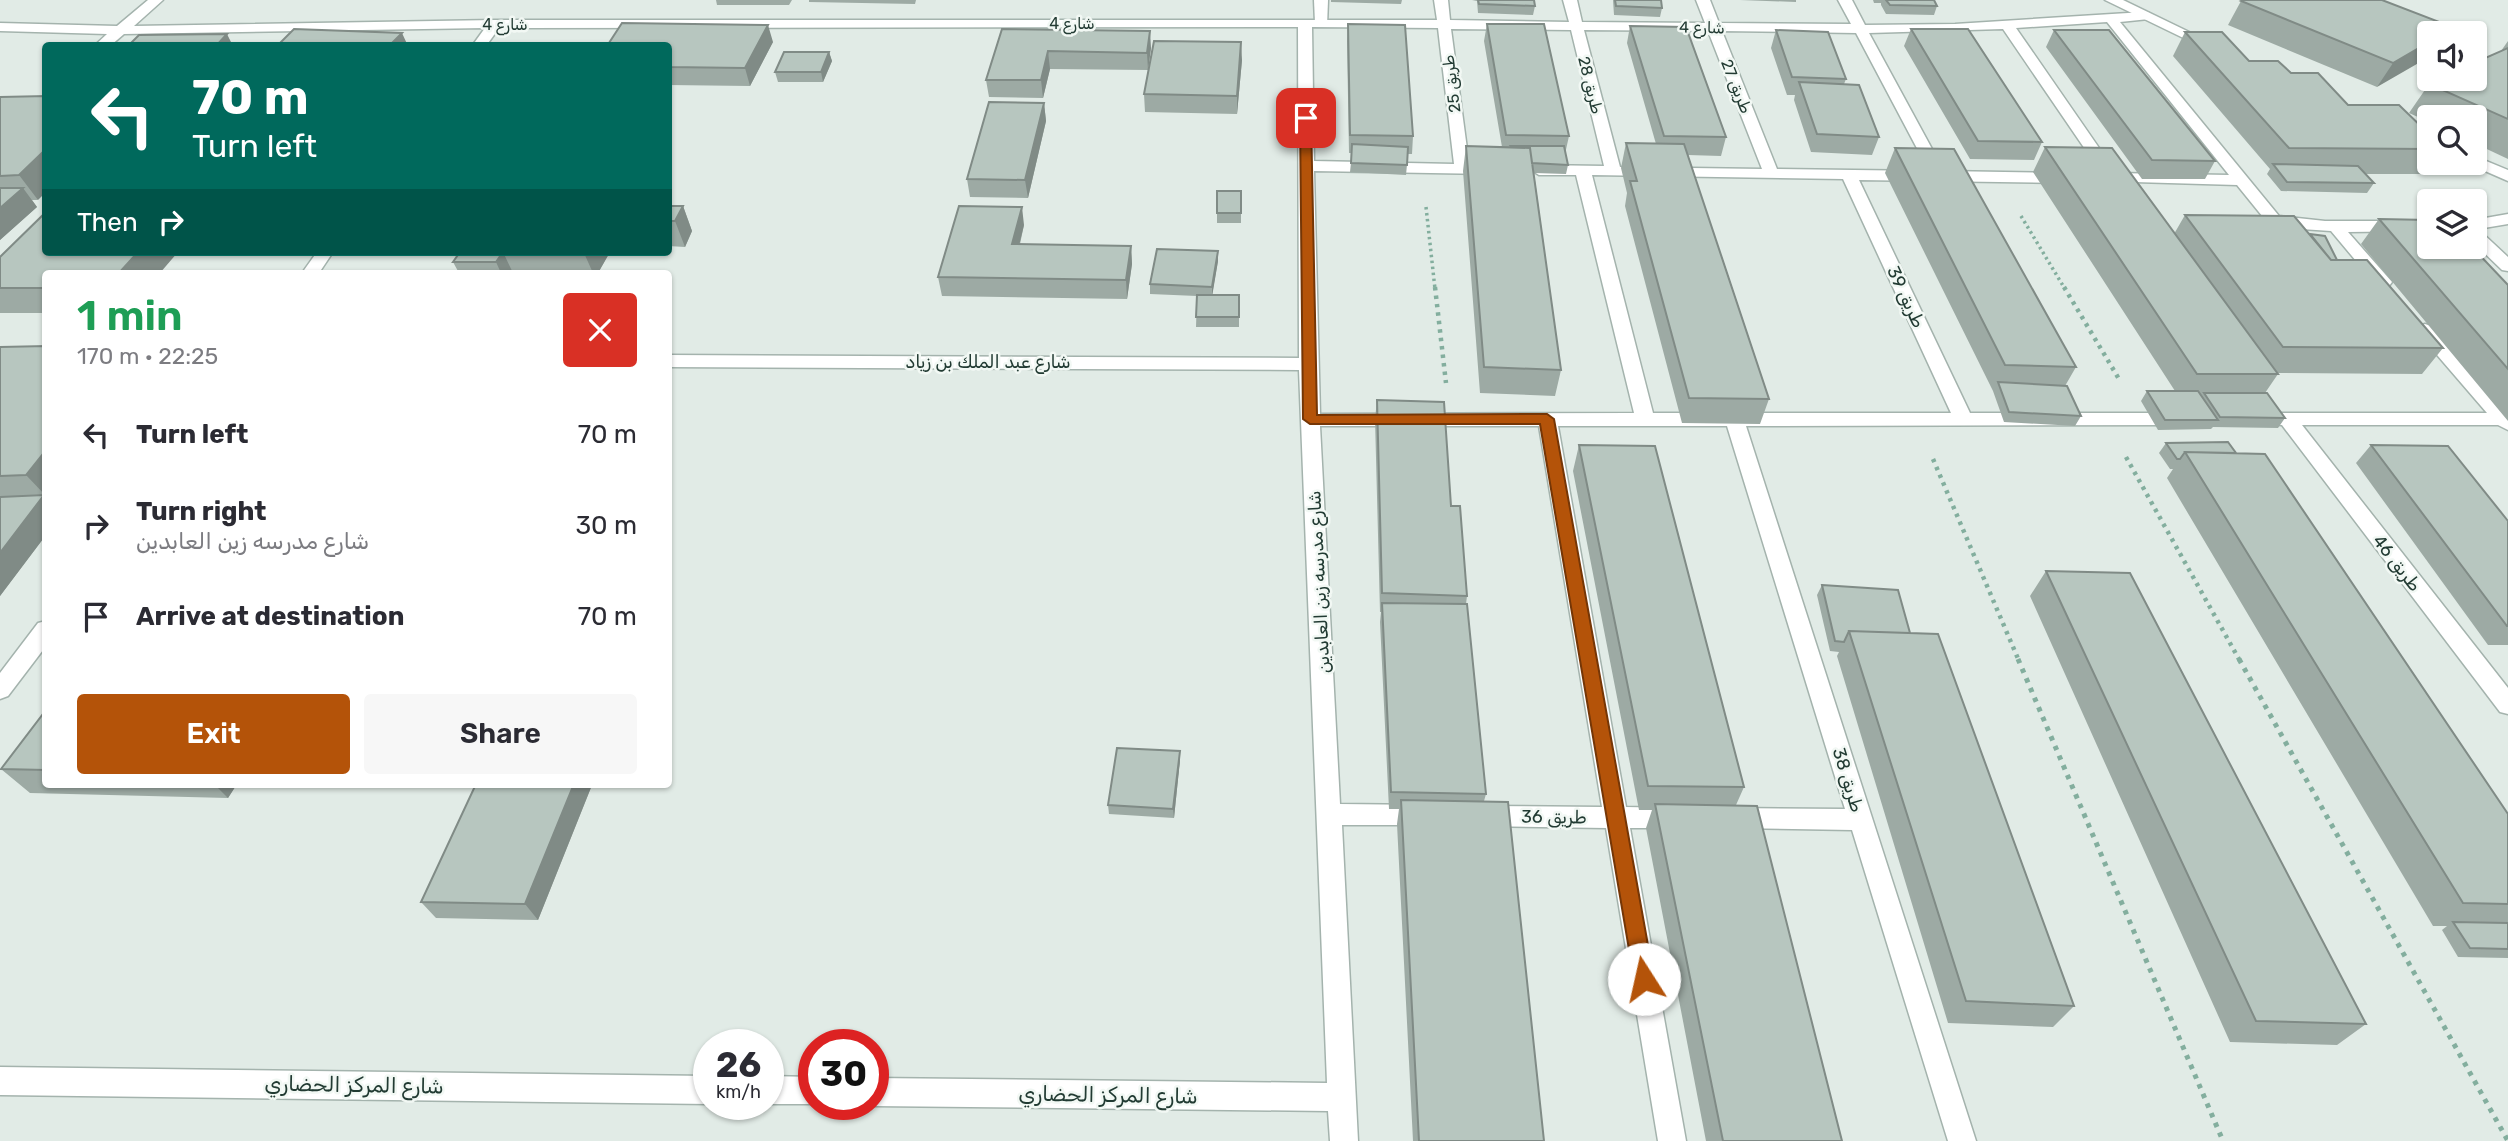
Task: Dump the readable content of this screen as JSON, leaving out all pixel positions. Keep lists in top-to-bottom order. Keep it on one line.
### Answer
{"streets":{"street":["شارع 4","طريق 25","طريق 28","طريق 27","طريق 39","شارع عبد الملك بن زياد","طريق 46","شارع مدرسه زين العابدين","طريق 38","طريق 36","شارع المركز الحضاري"]},"crossings":[["شارع 4","طريق 25"],["شارع 4","طريق 28"],["شارع 4","طريق 27"],["شارع 4","شارع مدرسه زين العابدين"],["شارع عبد الملك بن زياد","شارع مدرسه زين العابدين"],["شارع مدرسه زين العابدين","طريق 36"],["شارع مدرسه زين العابدين","شارع المركز الحضاري"],["طريق 38","طريق 36"]],"page":{"turn":["70 m","Turn left"],"then":"Then","heading":["1 min","170 m · 22:25"],"list":[{"name":"Turn left","value":"70 m"},{"name":"Turn right","note":"شارع مدرسه زين العابدين","value":"30 m"},{"name":"Arrive at destination","value":"70 m"}],"buttons":["Exit","Share"],"speed":"26 km/h","limit":"30"}}
